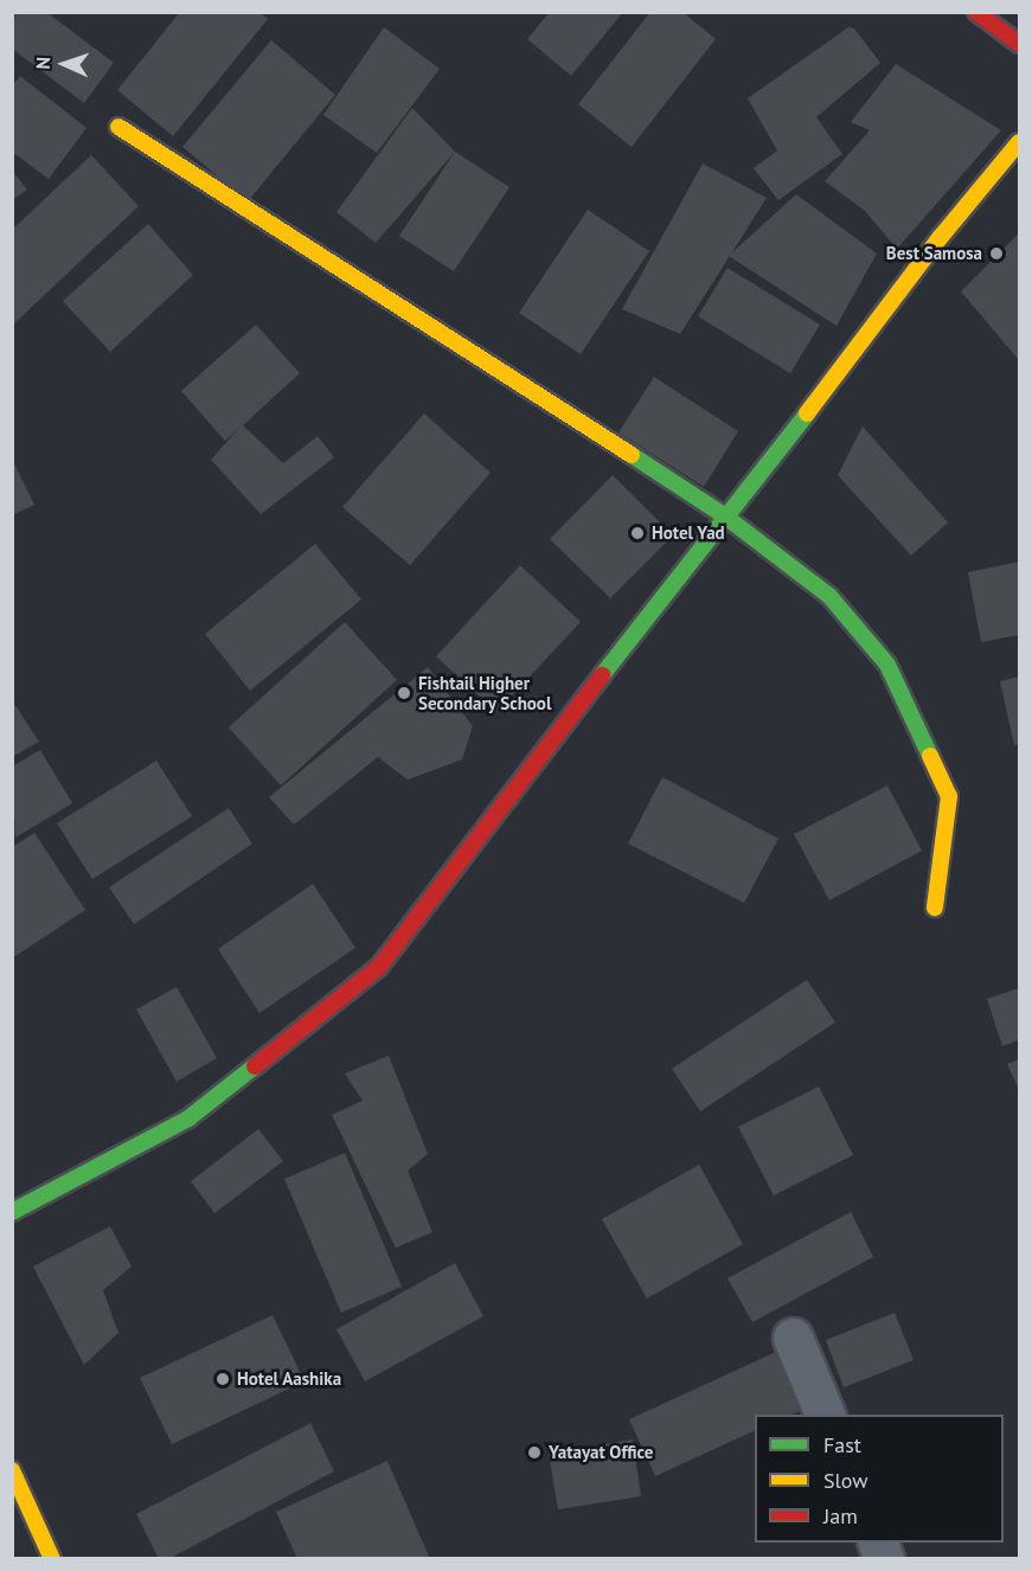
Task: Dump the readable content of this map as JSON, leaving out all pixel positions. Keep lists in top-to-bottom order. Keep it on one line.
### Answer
{"places":["Best Samosa","Hotel Yad","Fishtail Higher Secondary School","Hotel Aashika","Yatayat Office"],"legend":["Fast","Slow","Jam"],"north":"left"}
